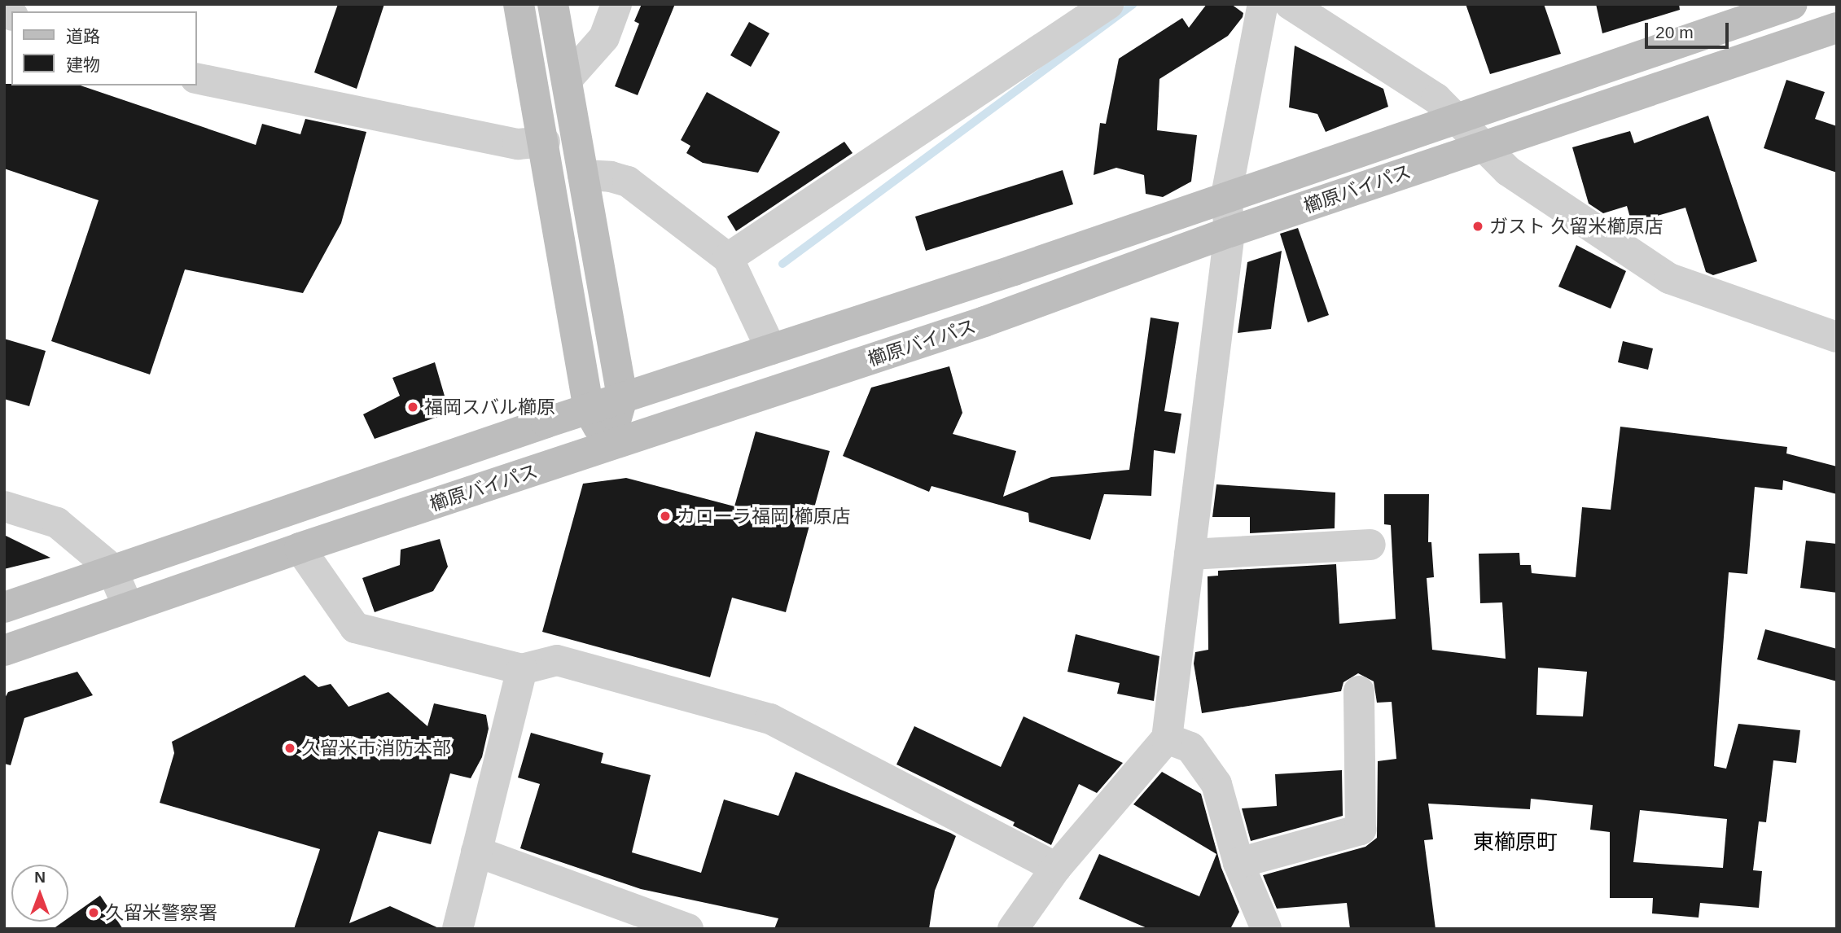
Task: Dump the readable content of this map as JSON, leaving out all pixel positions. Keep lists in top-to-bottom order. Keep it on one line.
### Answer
{"streets":{"street":["櫛原バイパス"]},"districts":["東櫛原町"],"places":["ガスト 久留米櫛原店","福岡スバル櫛原","カローラ福岡 櫛原店","久留米市消防本部","久留米警察署"],"legend":["道路","建物"],"scale_bar":"20 m","north":"top"}
